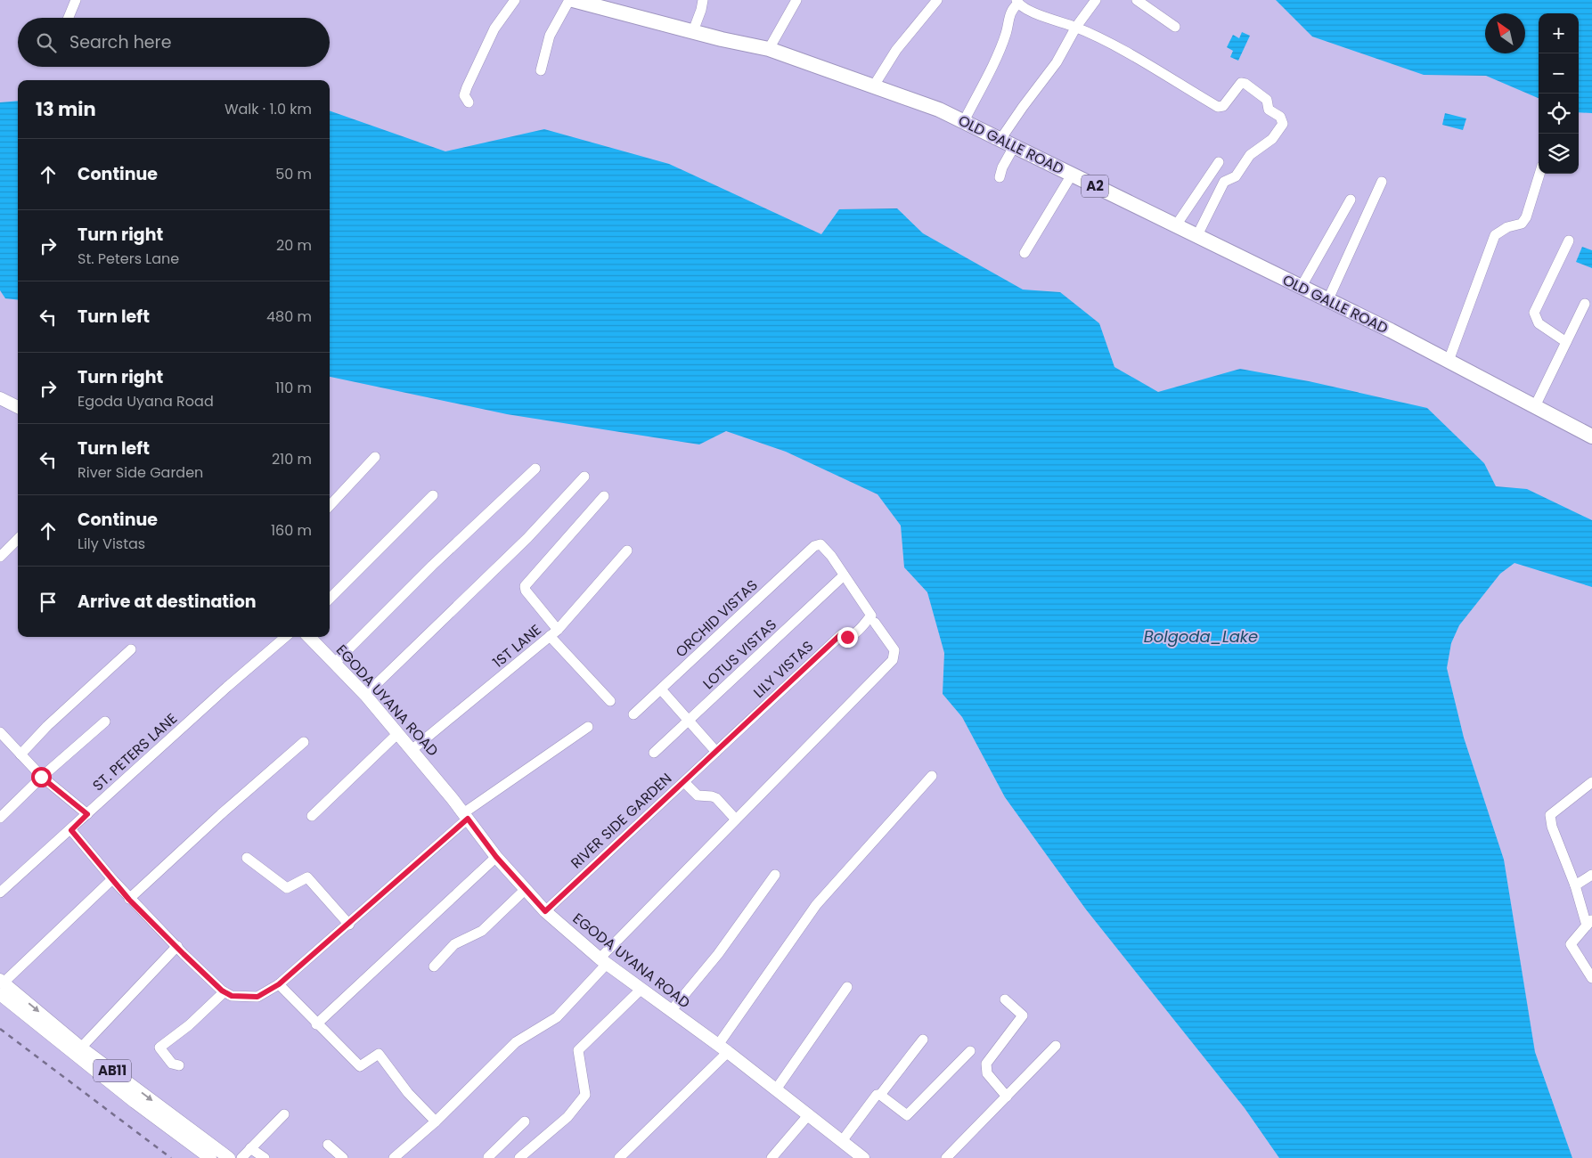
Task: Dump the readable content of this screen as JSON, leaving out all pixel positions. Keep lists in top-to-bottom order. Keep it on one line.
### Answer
{"streets":{"highway":["OLD GALLE ROAD","A2"],"main road":["EGODA UYANA ROAD","AB11"],"street":["ORCHID VISTAS","1ST LANE","LOTUS VISTAS","LILY VISTAS","ST. PETERS LANE","RIVER SIDE GARDEN"]},"crossings":[["ORCHID VISTAS","LOTUS VISTAS"],["1ST LANE","EGODA UYANA ROAD"],["LILY VISTAS","RIVER SIDE GARDEN"],["EGODA UYANA ROAD","RIVER SIDE GARDEN"]],"water":["Bolgoda_Lake"],"north":"top left","page":{"map_buttons":["+","−"],"search":"Search here","heading":["13 min","Walk · 1.0 km"],"list":[["Continue","50 m"],["Turn right","St. Peters Lane","20 m"],["Turn left","480 m"],["Turn right","Egoda Uyana Road","110 m"],["Turn left","River Side Garden","210 m"],["Continue","Lily Vistas","160 m"],"Arrive at destination"]}}
